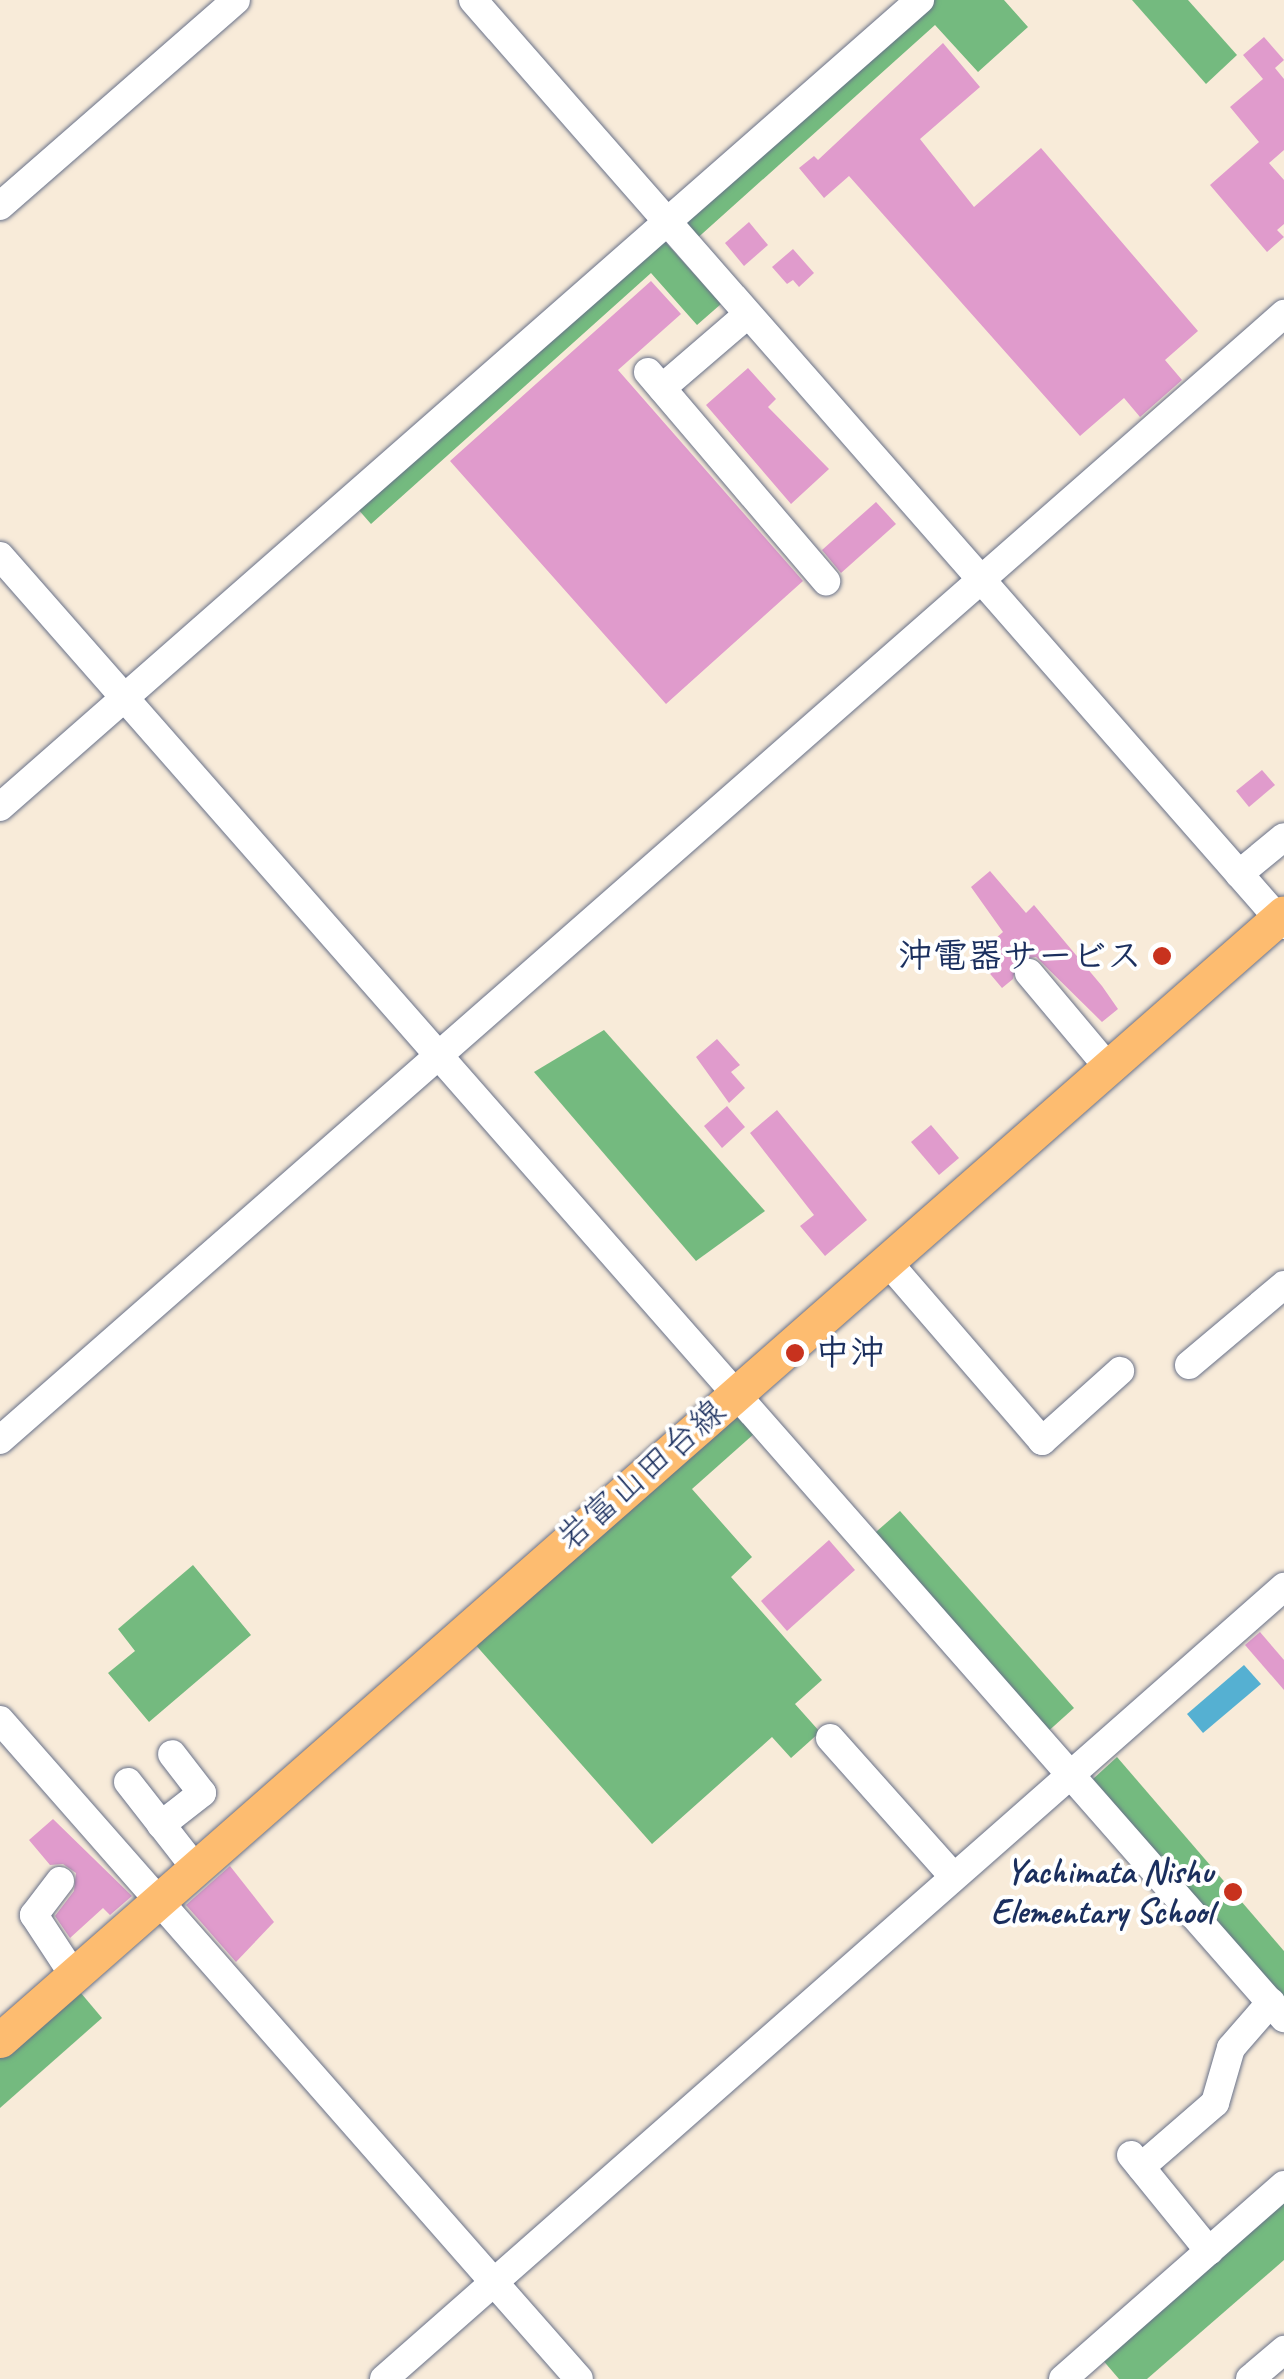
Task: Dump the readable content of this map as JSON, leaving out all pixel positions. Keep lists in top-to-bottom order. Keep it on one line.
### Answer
{"streets":{"main road":["岩富山田台線"]},"places":["沖電器サービス","中沖","Yachimata Nishu Elementary School"]}
